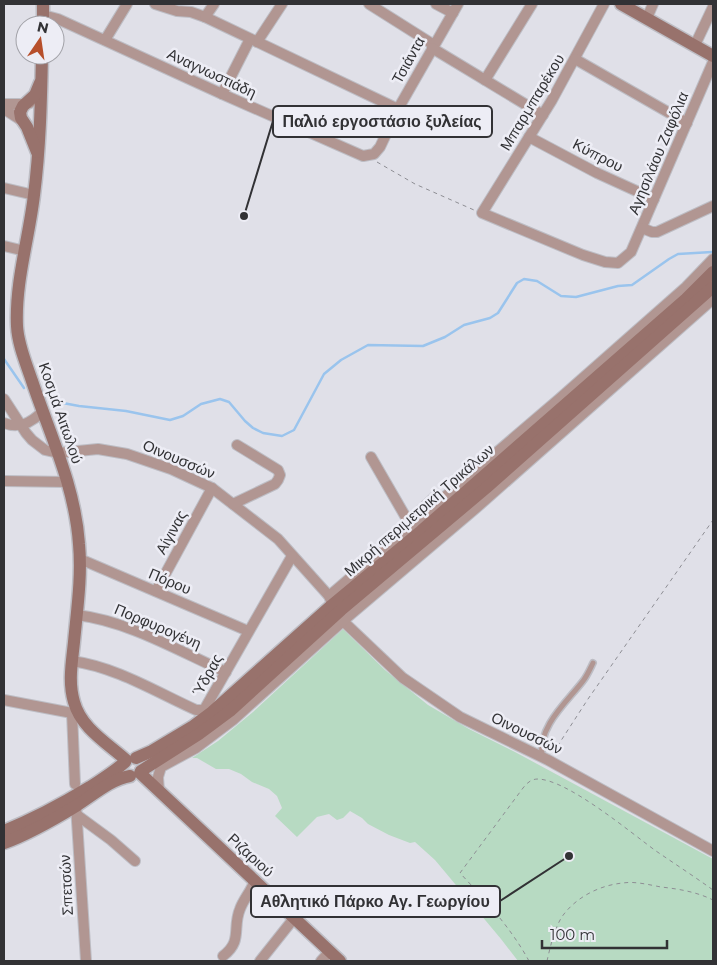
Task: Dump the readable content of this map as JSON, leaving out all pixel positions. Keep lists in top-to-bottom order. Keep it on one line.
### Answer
{"streets":{"main road":["Κοσμά Αιτωλού","Μικρή περιμετρική Τρικάλων","Ριζαριού"],"street":["Τσιάντα","Αναγνωστιάδη","Μπαρμπαρέκου","Αγησιλάου Ζαφόλια","Κύπρου","Οινουσσών","Αίγινας","Πόρου","Πορφυρογένη","Ύδρας","Σπετσών"]},"crossings":[["Τσιάντα","Αναγνωστιάδη"],["Μπαρμπαρέκου","Αγησιλάου Ζαφόλια"],["Μπαρμπαρέκου","Κύπρου"],["Αγησιλάου Ζαφόλια","Κύπρου"],["Κοσμά Αιτωλού","Οινουσσών"],["Κοσμά Αιτωλού","Μικρή περιμετρική Τρικάλων"],["Κοσμά Αιτωλού","Πόρου"],["Κοσμά Αιτωλού","Πορφυρογένη"],["Κοσμά Αιτωλού","Ύδρας"],["Οινουσσών","Μικρή περιμετρική Τρικάλων"],["Οινουσσών","Αίγινας"],["Οινουσσών","Ύδρας"],["Μικρή περιμετρική Τρικάλων","Ριζαριού"],["Μικρή περιμετρική Τρικάλων","Σπετσών"],["Αίγινας","Πόρου"],["Πόρου","Ύδρας"],["Πορφυρογένη","Ύδρας"]],"places":["Παλιό εργοστάσιο ξυλείας","Αθλητικό Πάρκο Αγ. Γεωργίου"],"scale_bar":"100 m","north":"top"}
